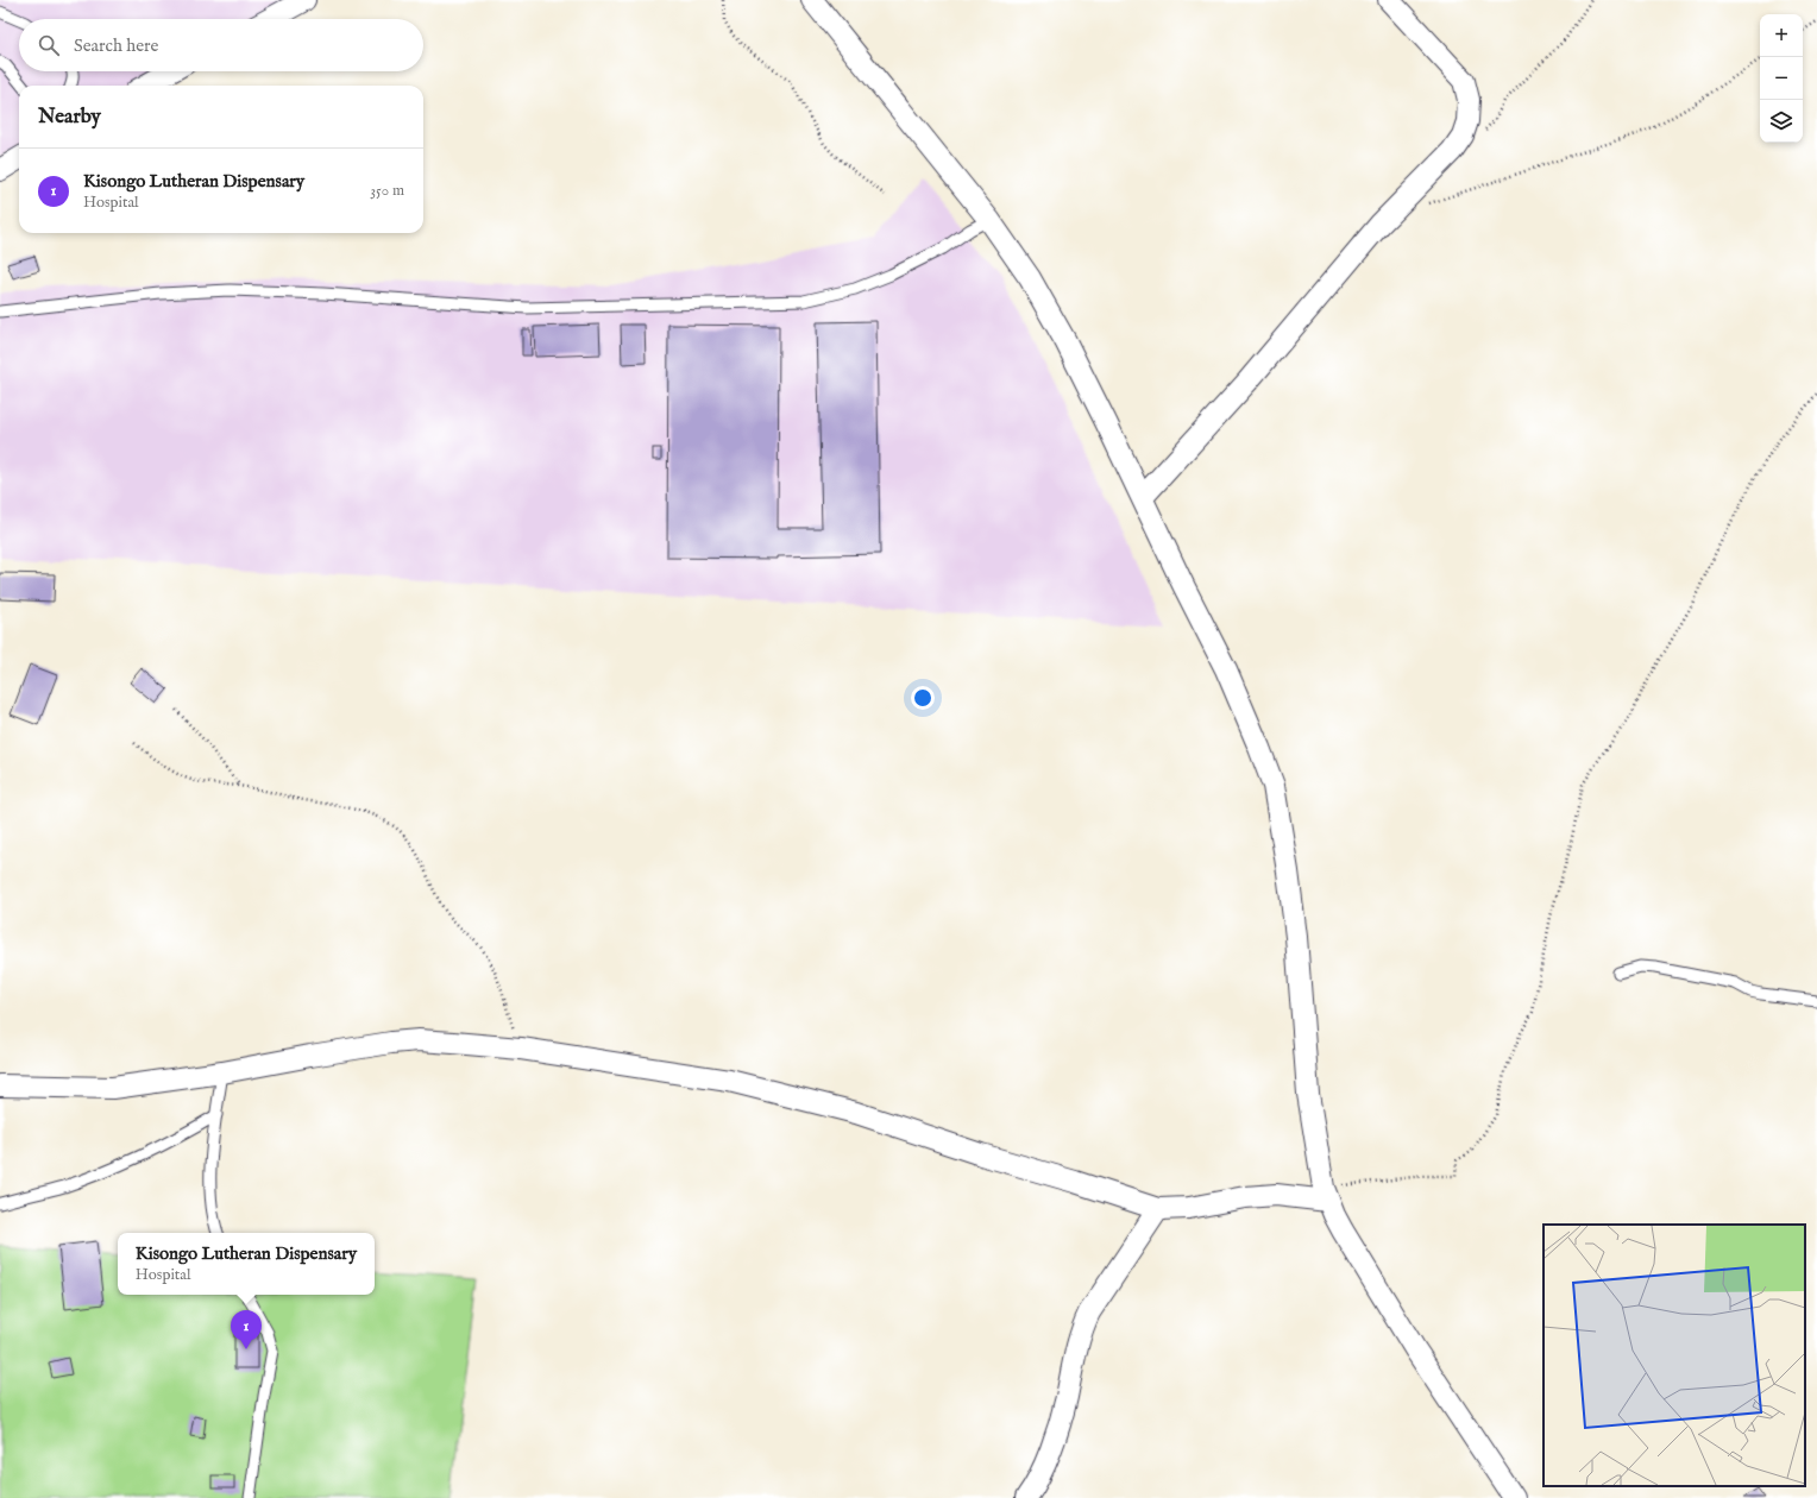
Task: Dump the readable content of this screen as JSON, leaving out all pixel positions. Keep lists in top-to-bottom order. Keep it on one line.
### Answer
{"page":{"map_buttons":["+","−"],"search":"Search here","heading":"Nearby","list":[{"mark":"1","name":"Kisongo Lutheran Dispensary","note":"Hospital","value":"350 m"}],"popup":["Kisongo Lutheran Dispensary","Hospital"],"pins":"1"}}
